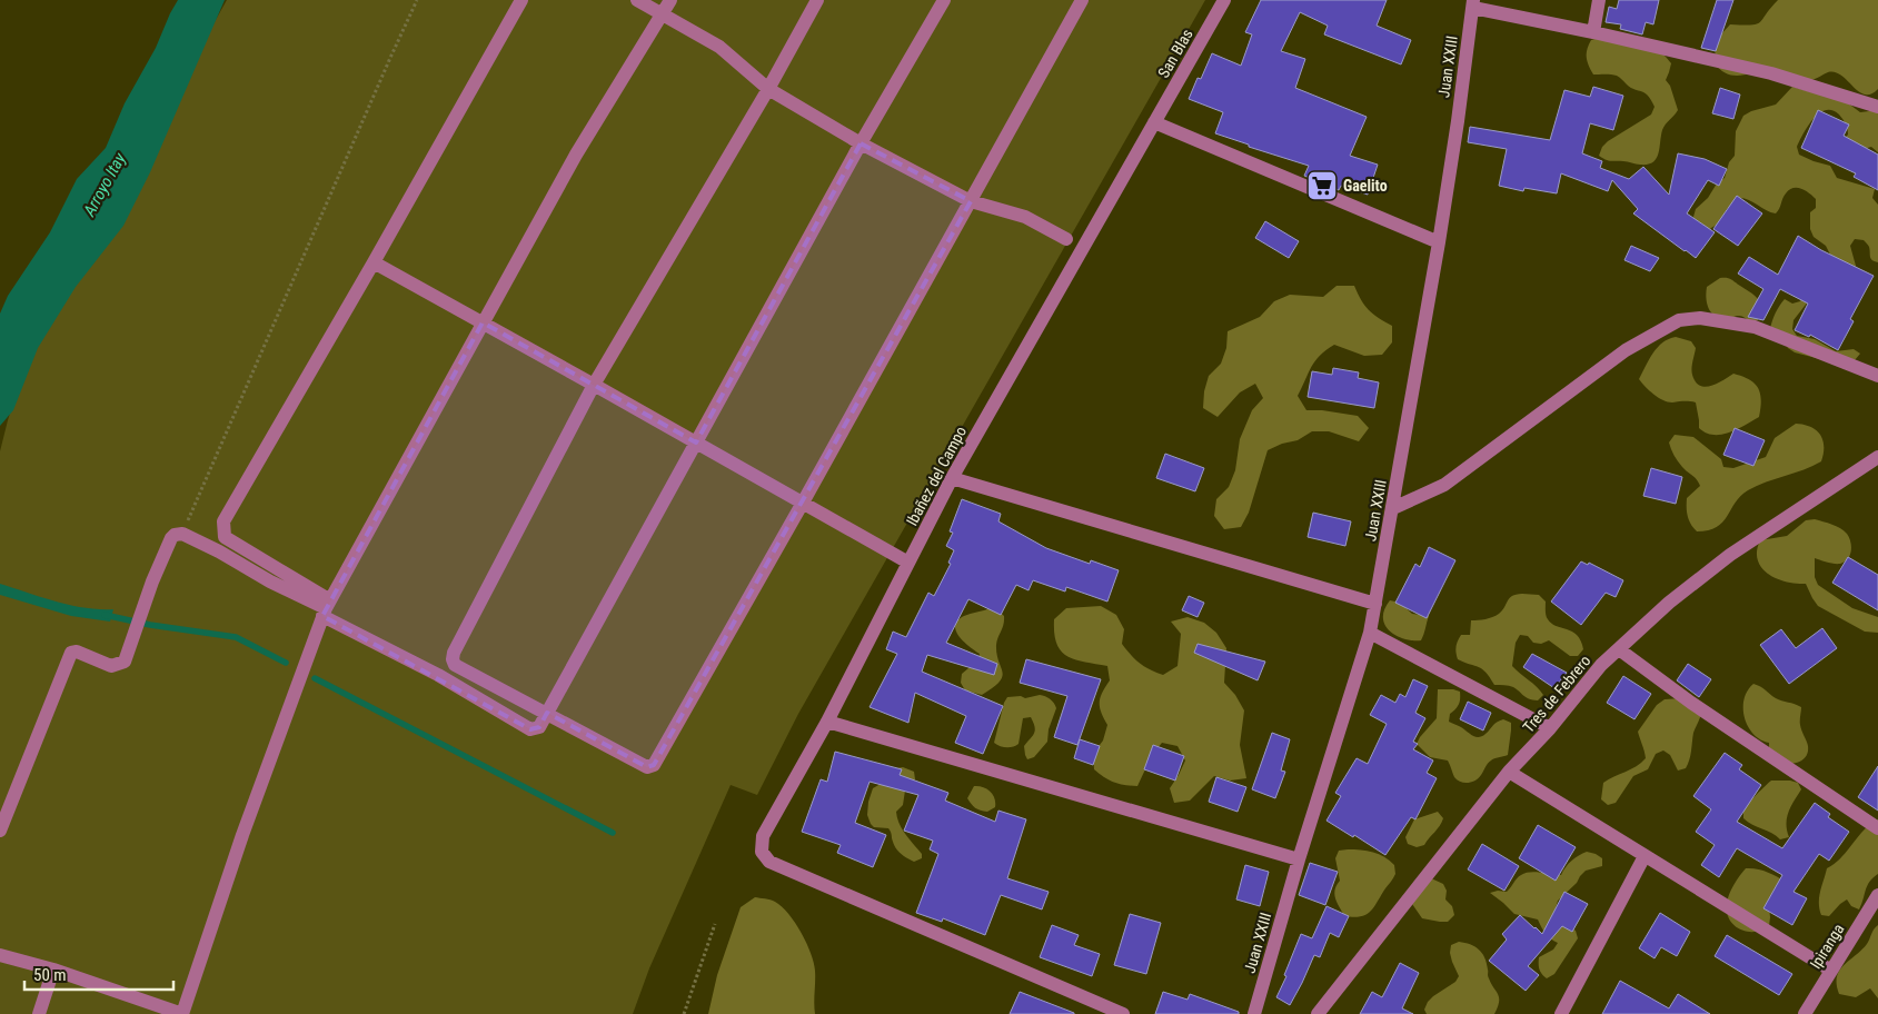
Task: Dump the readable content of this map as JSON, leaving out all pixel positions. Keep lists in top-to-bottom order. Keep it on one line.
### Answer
{"streets":{"street":["San Blas","Juan XXIII","Ibañez del Campo","Tres de Febrero","Ipiranga"]},"crossings":[["San Blas","Ibañez del Campo"]],"water":["Arroyo Itay"],"places":{"supermarket":["Gaelito"]},"scale_bar":"50 m"}
